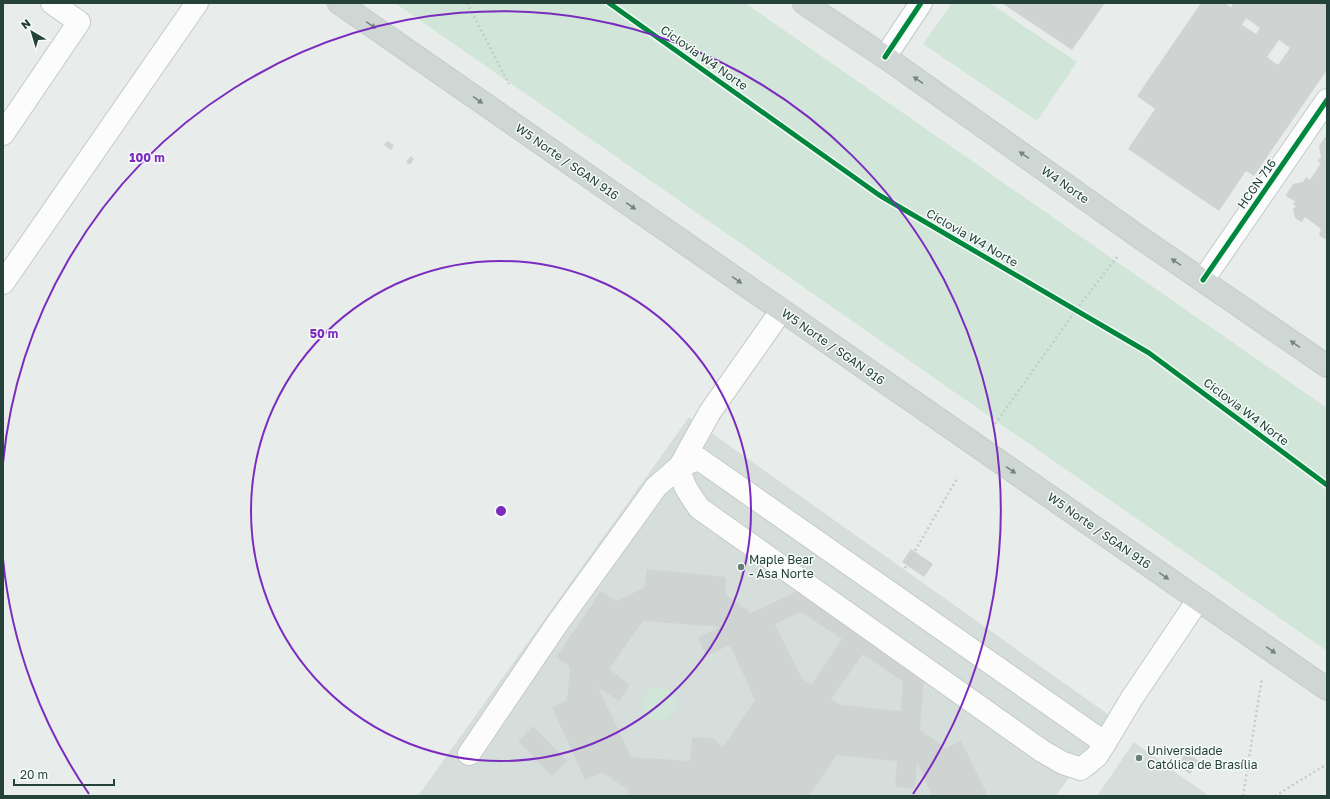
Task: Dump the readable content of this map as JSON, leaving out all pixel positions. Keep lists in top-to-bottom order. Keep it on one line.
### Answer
{"streets":{"main road":["W5 Norte / SGAN 916","W4 Norte"],"street":["HCGN 716"],"cycle path":["Ciclovia W4 Norte"]},"crossings":[["HCGN 716","W4 Norte"]],"one_way":["W5 Norte / SGAN 916","W4 Norte"],"places":["Maple Bear - Asa Norte","Universidade Católica de Brasília"],"scale_bar":"20 m","north":"top left","rings":["100 m","50 m"]}
